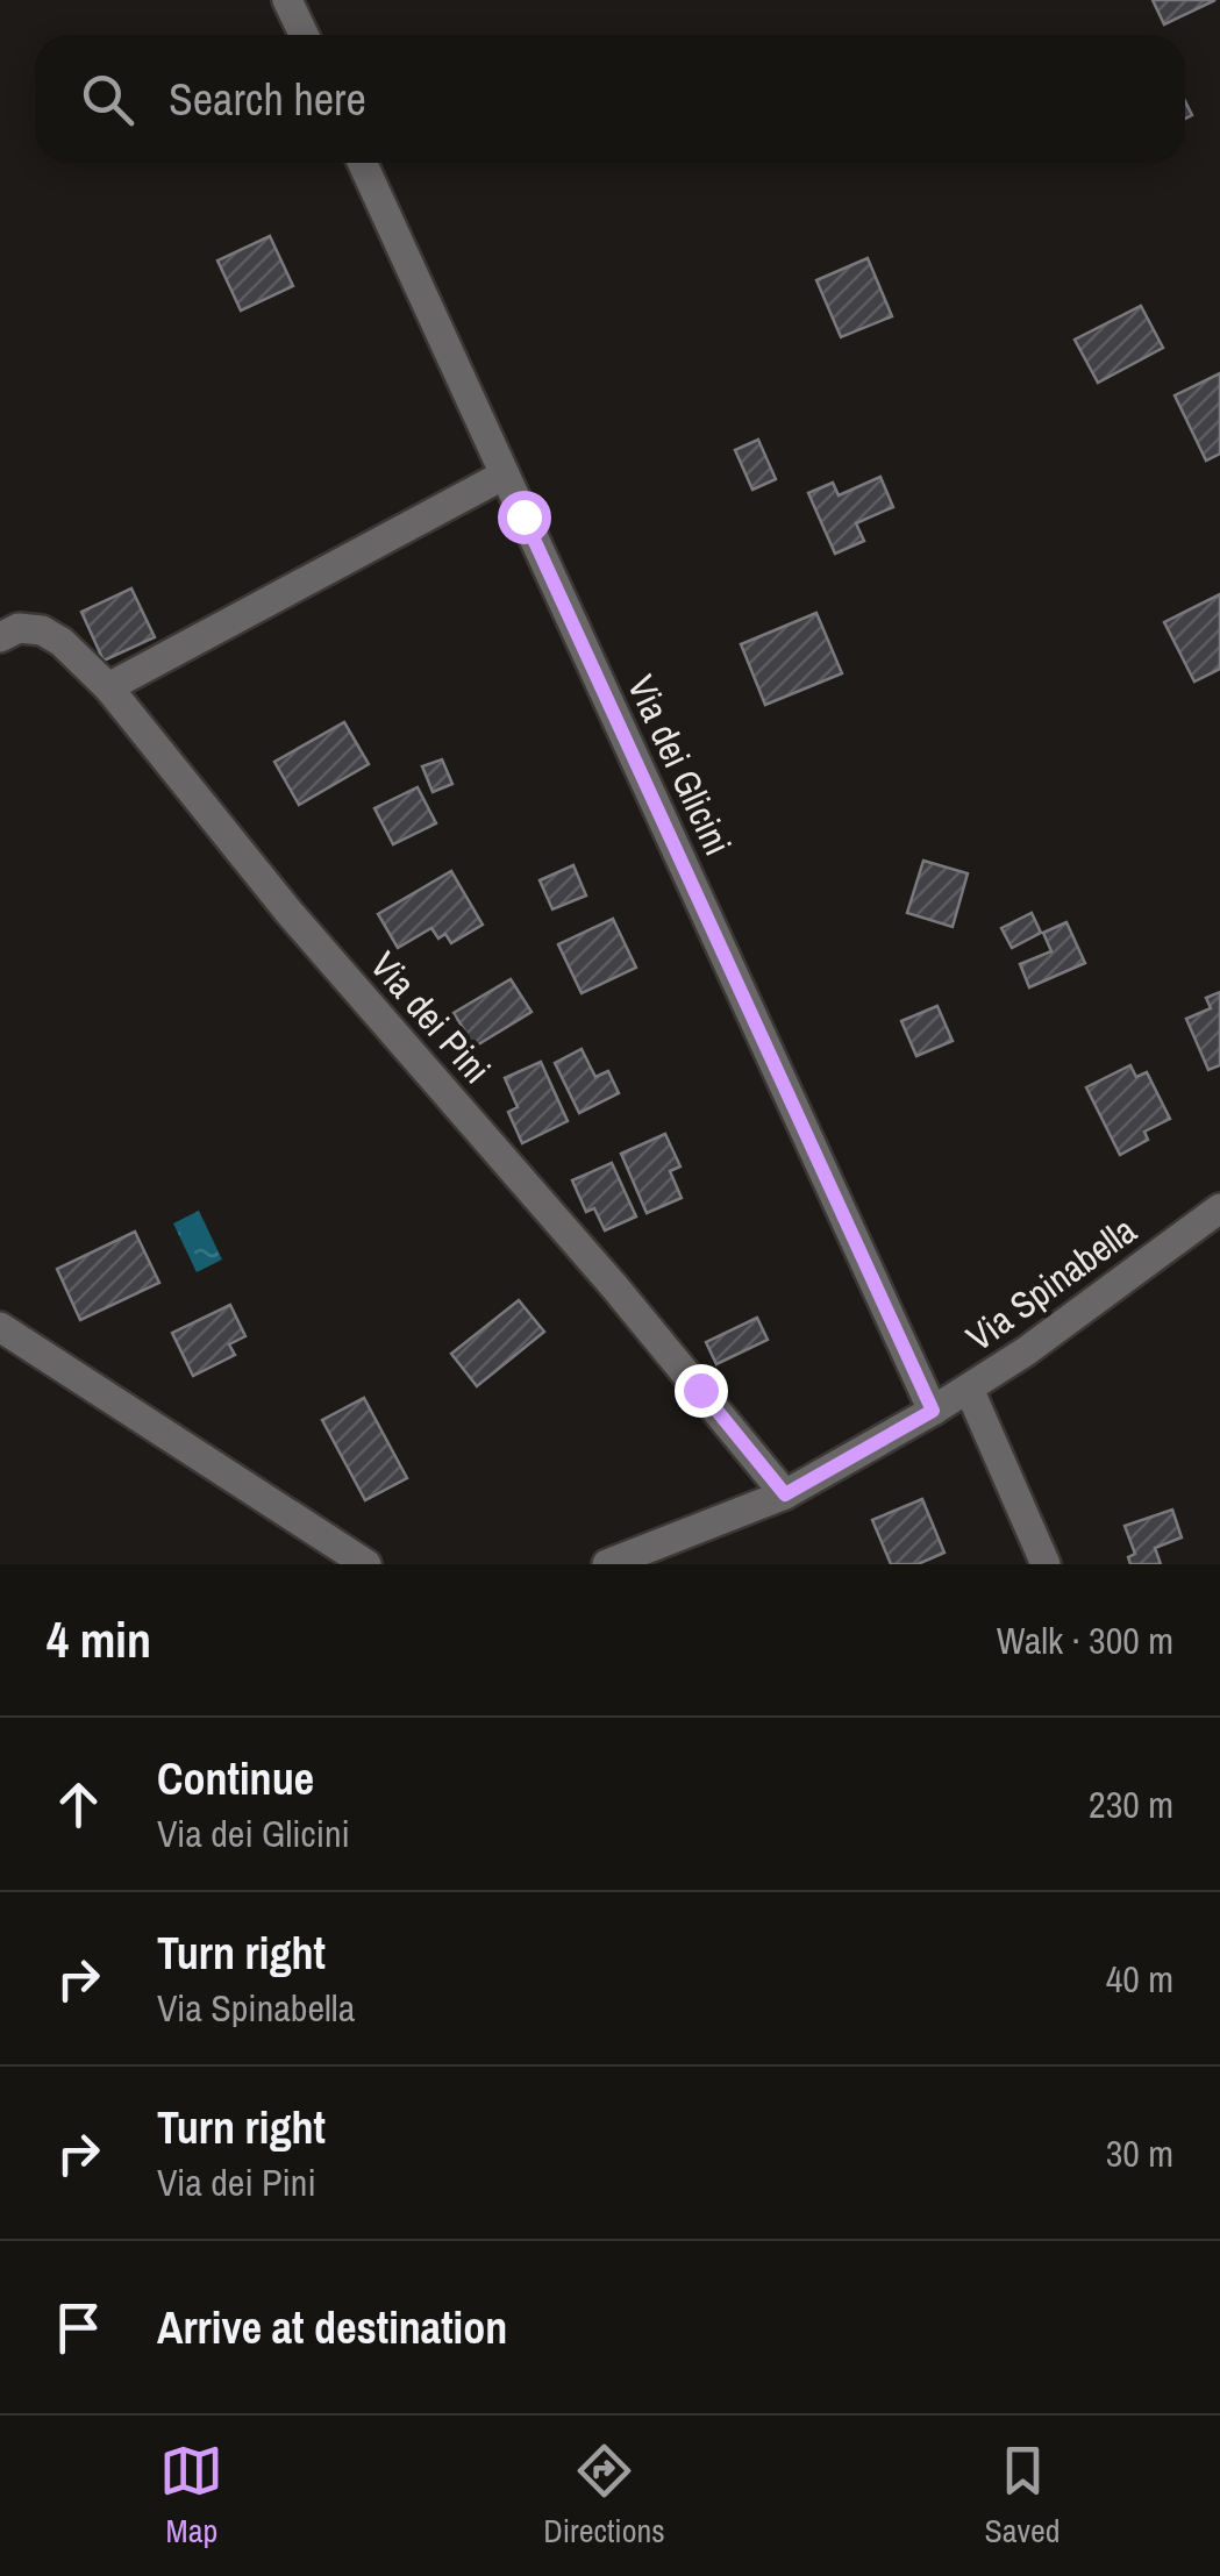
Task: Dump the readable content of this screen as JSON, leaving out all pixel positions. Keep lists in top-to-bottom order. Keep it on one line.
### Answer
{"streets":{"street":["Via dei Glicini","Via dei Pini","Via Spinabella"]},"crossings":[["Via dei Glicini","Via Spinabella"],["Via dei Pini","Via Spinabella"]],"page":{"search":"Search here","heading":["4 min","Walk · 300 m"],"list":[["Continue","Via dei Glicini","230 m"],["Turn right","Via Spinabella","40 m"],["Turn right","Via dei Pini","30 m"],"Arrive at destination"],"nav":["Map","Directions","Saved"]}}
